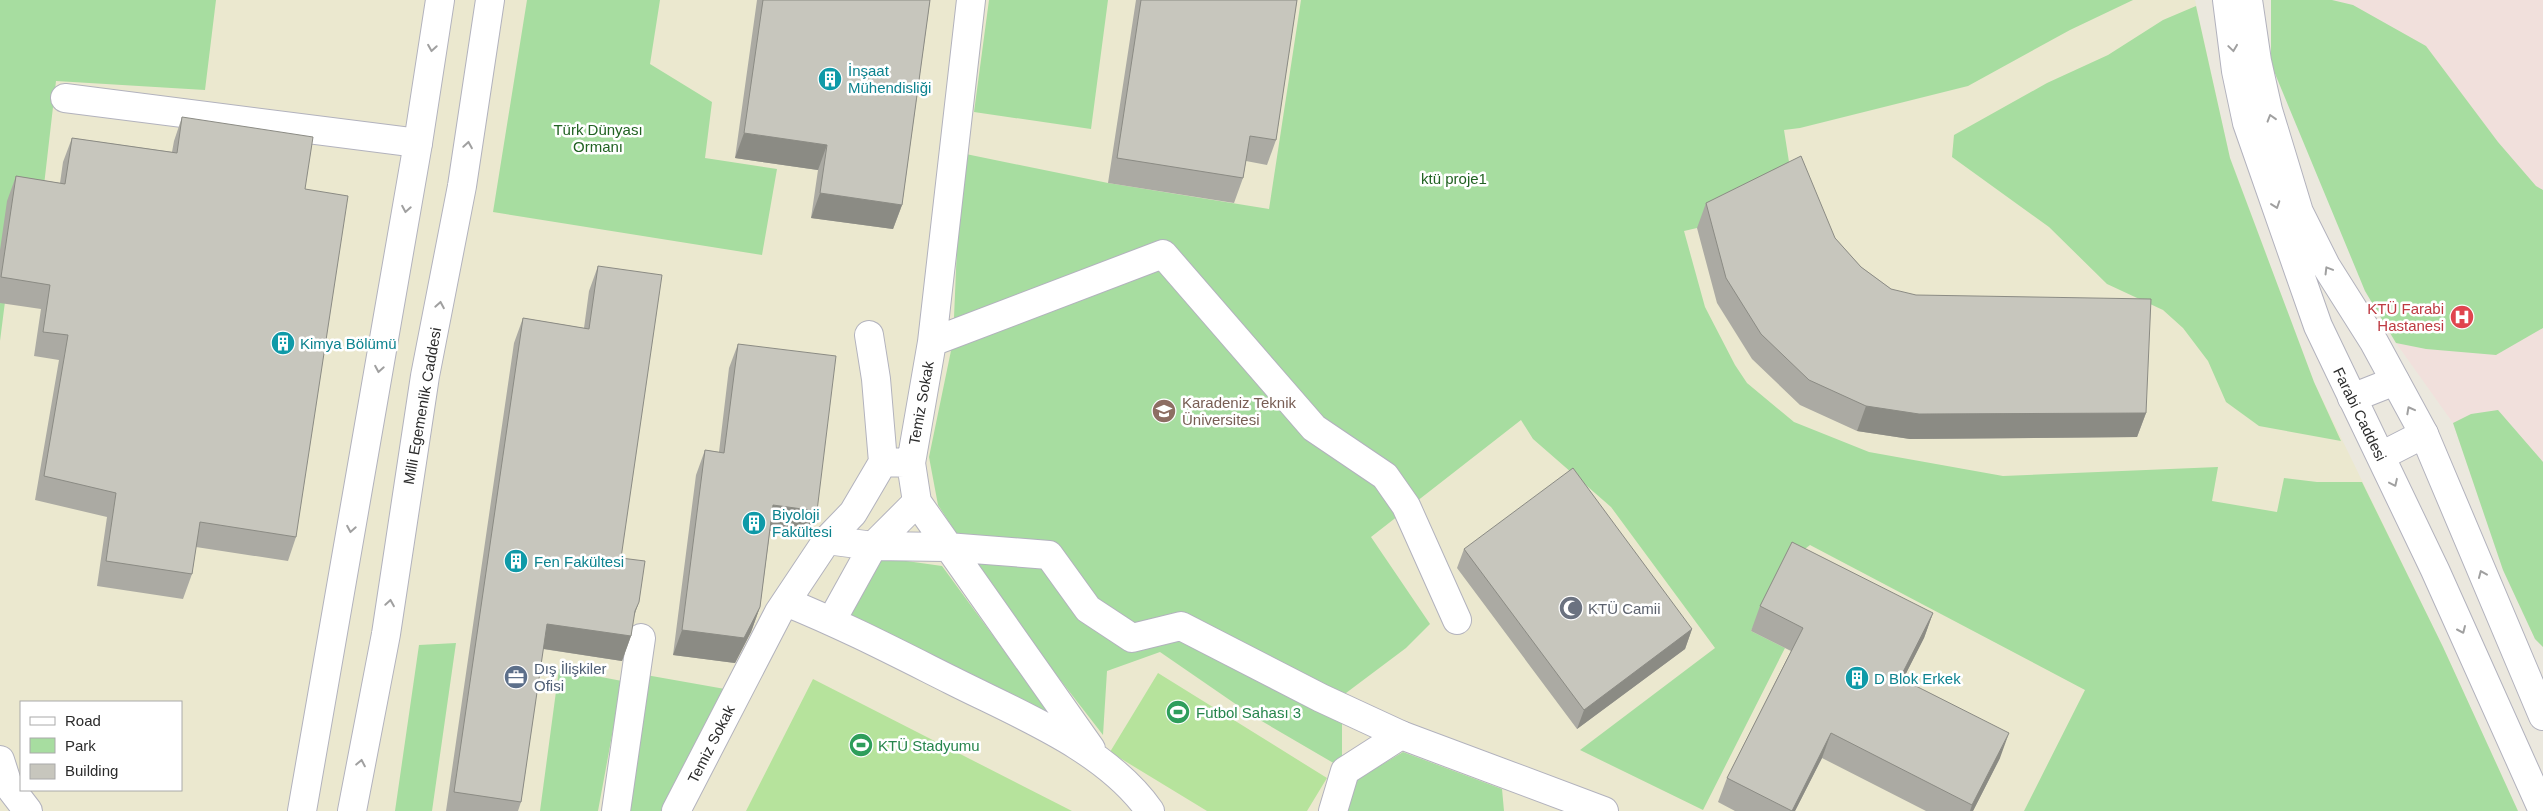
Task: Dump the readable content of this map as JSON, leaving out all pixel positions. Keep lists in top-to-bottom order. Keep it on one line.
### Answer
{"streets":{"street":["Temiz Sokak","Milli Egemenlik Caddesi","Farabi Caddesi"]},"parks":["Türk Dünyası Ormanı","ktü proje1"],"places":{"building":["İnşaat Mühendisliği","Kimya Bölümü","Biyoloji Fakültesi","Fen Fakültesi","D Blok Erkek"],"hospital":["KTÜ Farabi Hastanesi"],"school or university":["Karadeniz Teknik Üniversitesi"],"mosque":["KTÜ Camii"],"office":["Dış İlişkiler Ofisi"],"sports":["Futbol Sahası 3","KTÜ Stadyumu"]},"legend":["Road","Park","Building"]}
